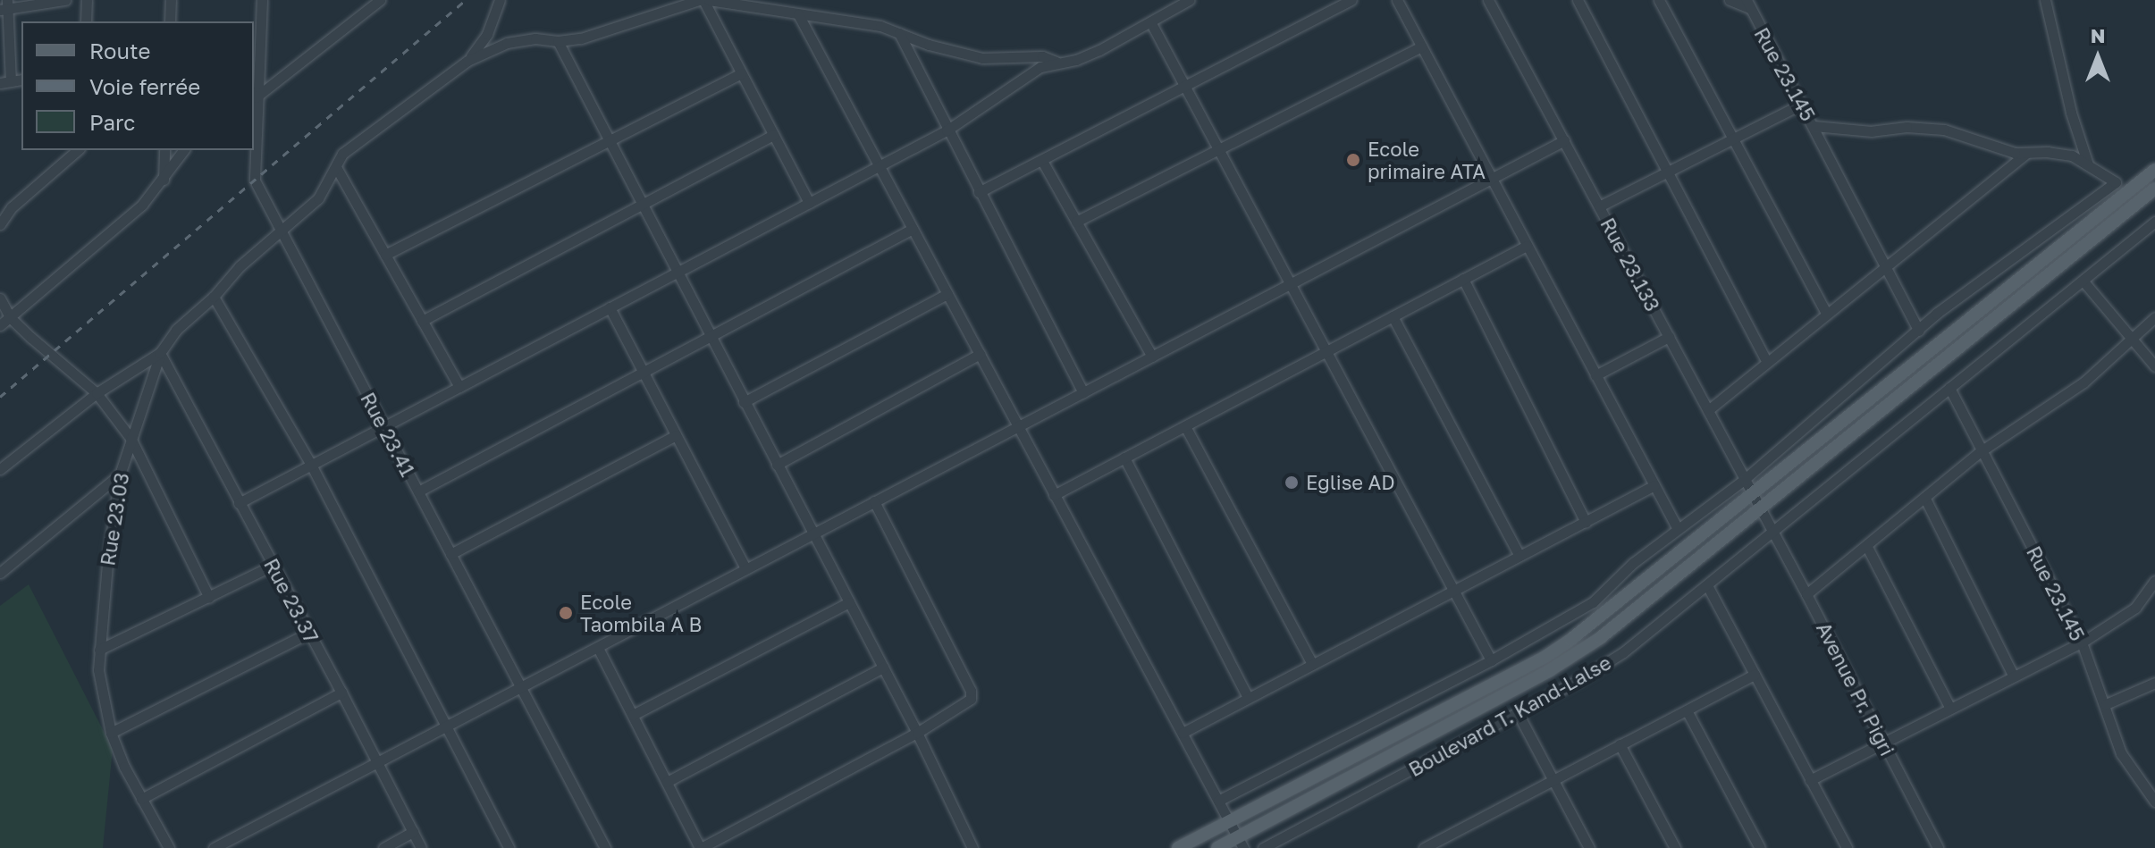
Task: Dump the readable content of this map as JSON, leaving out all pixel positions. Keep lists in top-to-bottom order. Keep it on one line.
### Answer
{"streets":{"street":["Rue 23.145","Rue 23.133","Rue 23.41","Rue 23.03","Rue 23.37","Avenue Pr. Pigri","Boulevard T. Kand-Lalse"]},"crossings":[["Rue 23.145","Boulevard T. Kand-Lalse"],["Rue 23.133","Avenue Pr. Pigri"],["Rue 23.133","Boulevard T. Kand-Lalse"],["Rue 23.03","Rue 23.37"],["Avenue Pr. Pigri","Boulevard T. Kand-Lalse"]],"places":["Ecole primaire ATA","Eglise AD","Ecole Taombila A B"],"legend":["Route","Voie ferrée","Parc"],"north":"top"}
